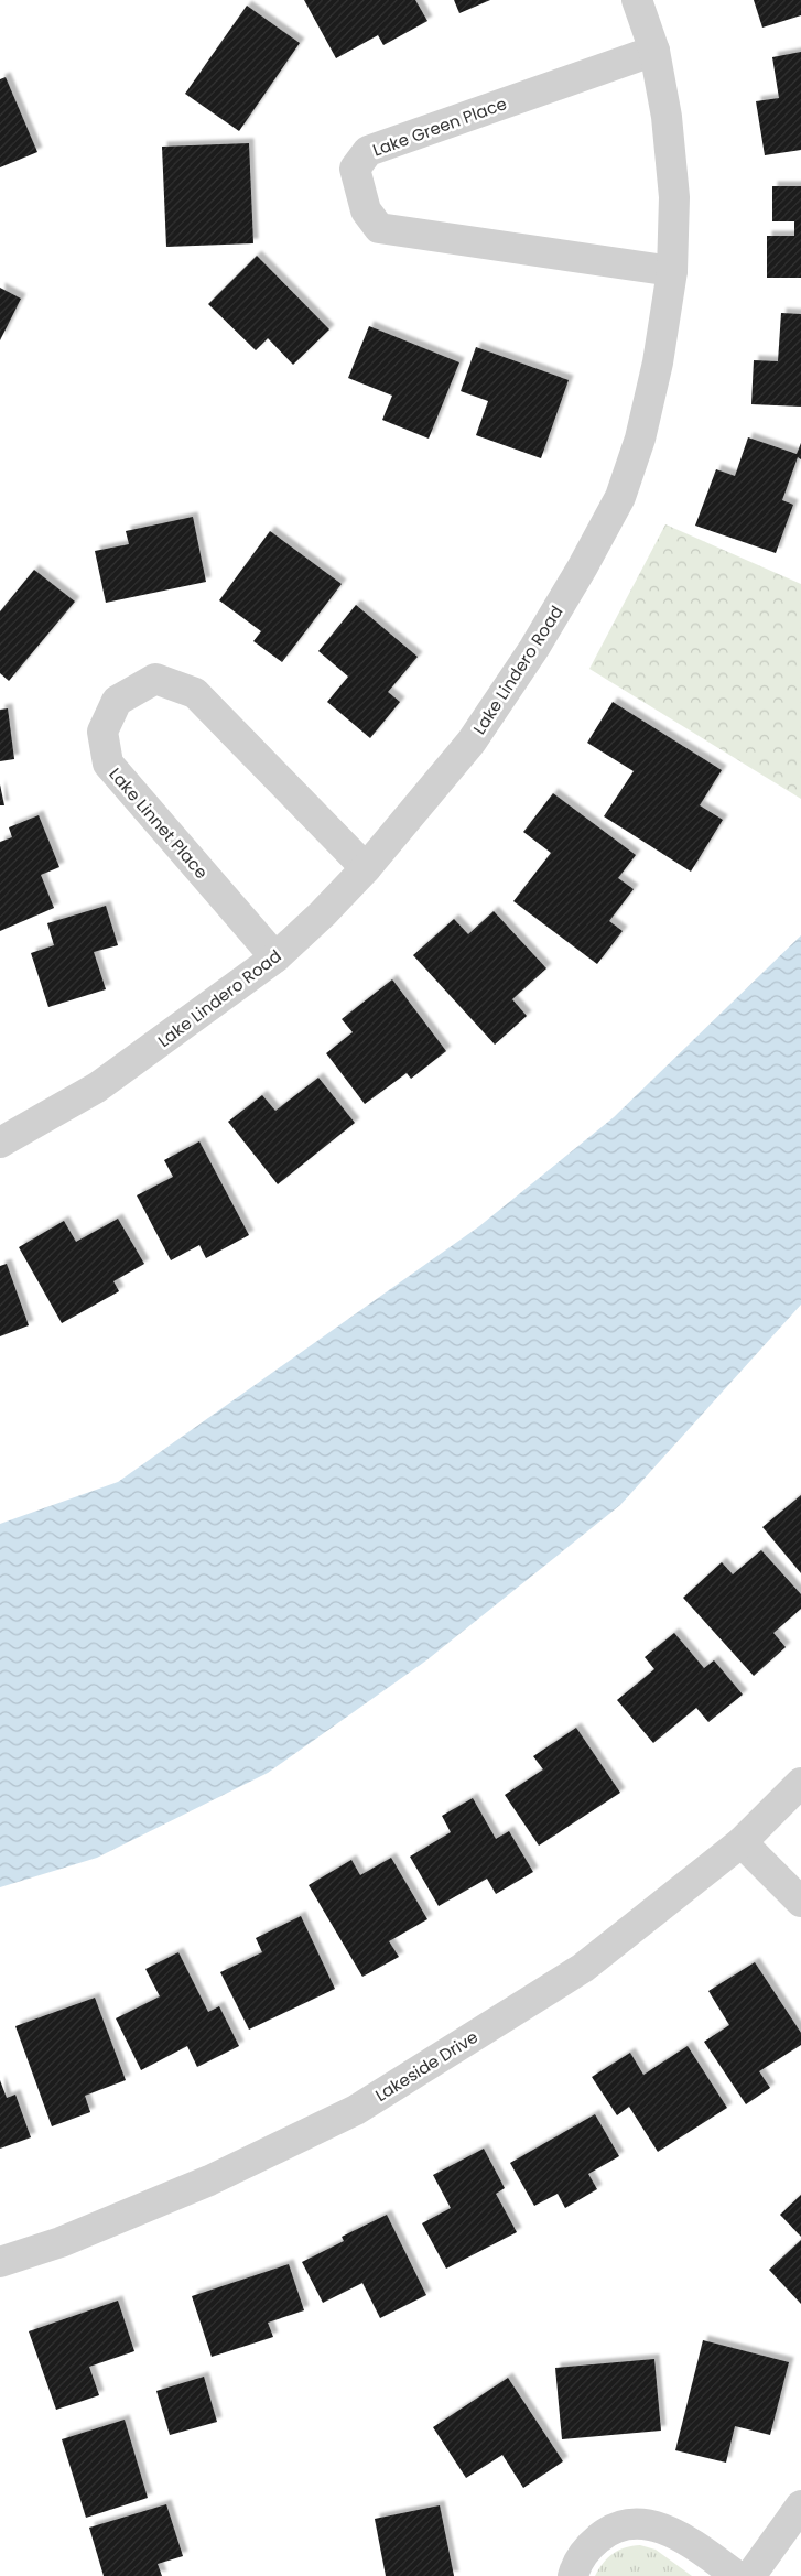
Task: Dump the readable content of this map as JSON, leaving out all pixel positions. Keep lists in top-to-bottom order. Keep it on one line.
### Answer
{"streets":{"street":["Lake Green Place","Lake Lindero Road","Lake Linnet Place","Lakeside Drive"]},"crossings":[["Lake Green Place","Lake Lindero Road"],["Lake Lindero Road","Lake Linnet Place"]]}
